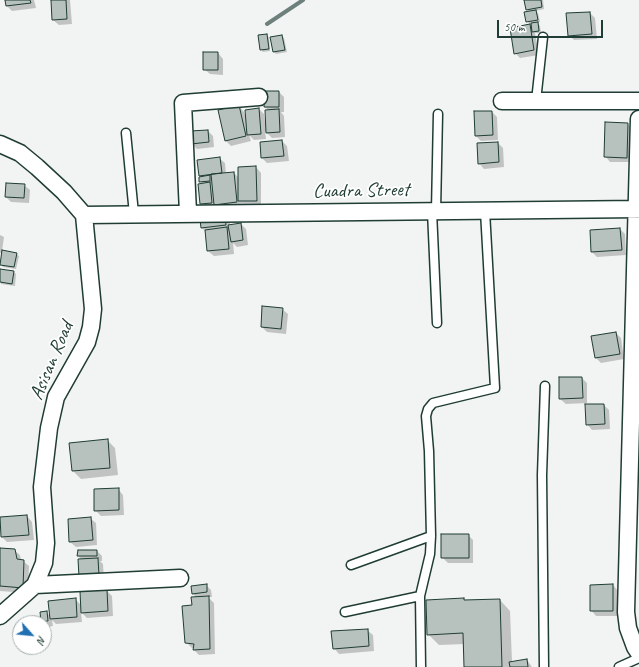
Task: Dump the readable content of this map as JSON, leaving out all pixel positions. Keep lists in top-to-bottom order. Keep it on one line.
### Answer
{"streets":{"street":["Cuadra Street","Asisan Road"]},"crossings":[["Cuadra Street","Asisan Road"]],"scale_bar":"50 m","north":"bottom right"}
